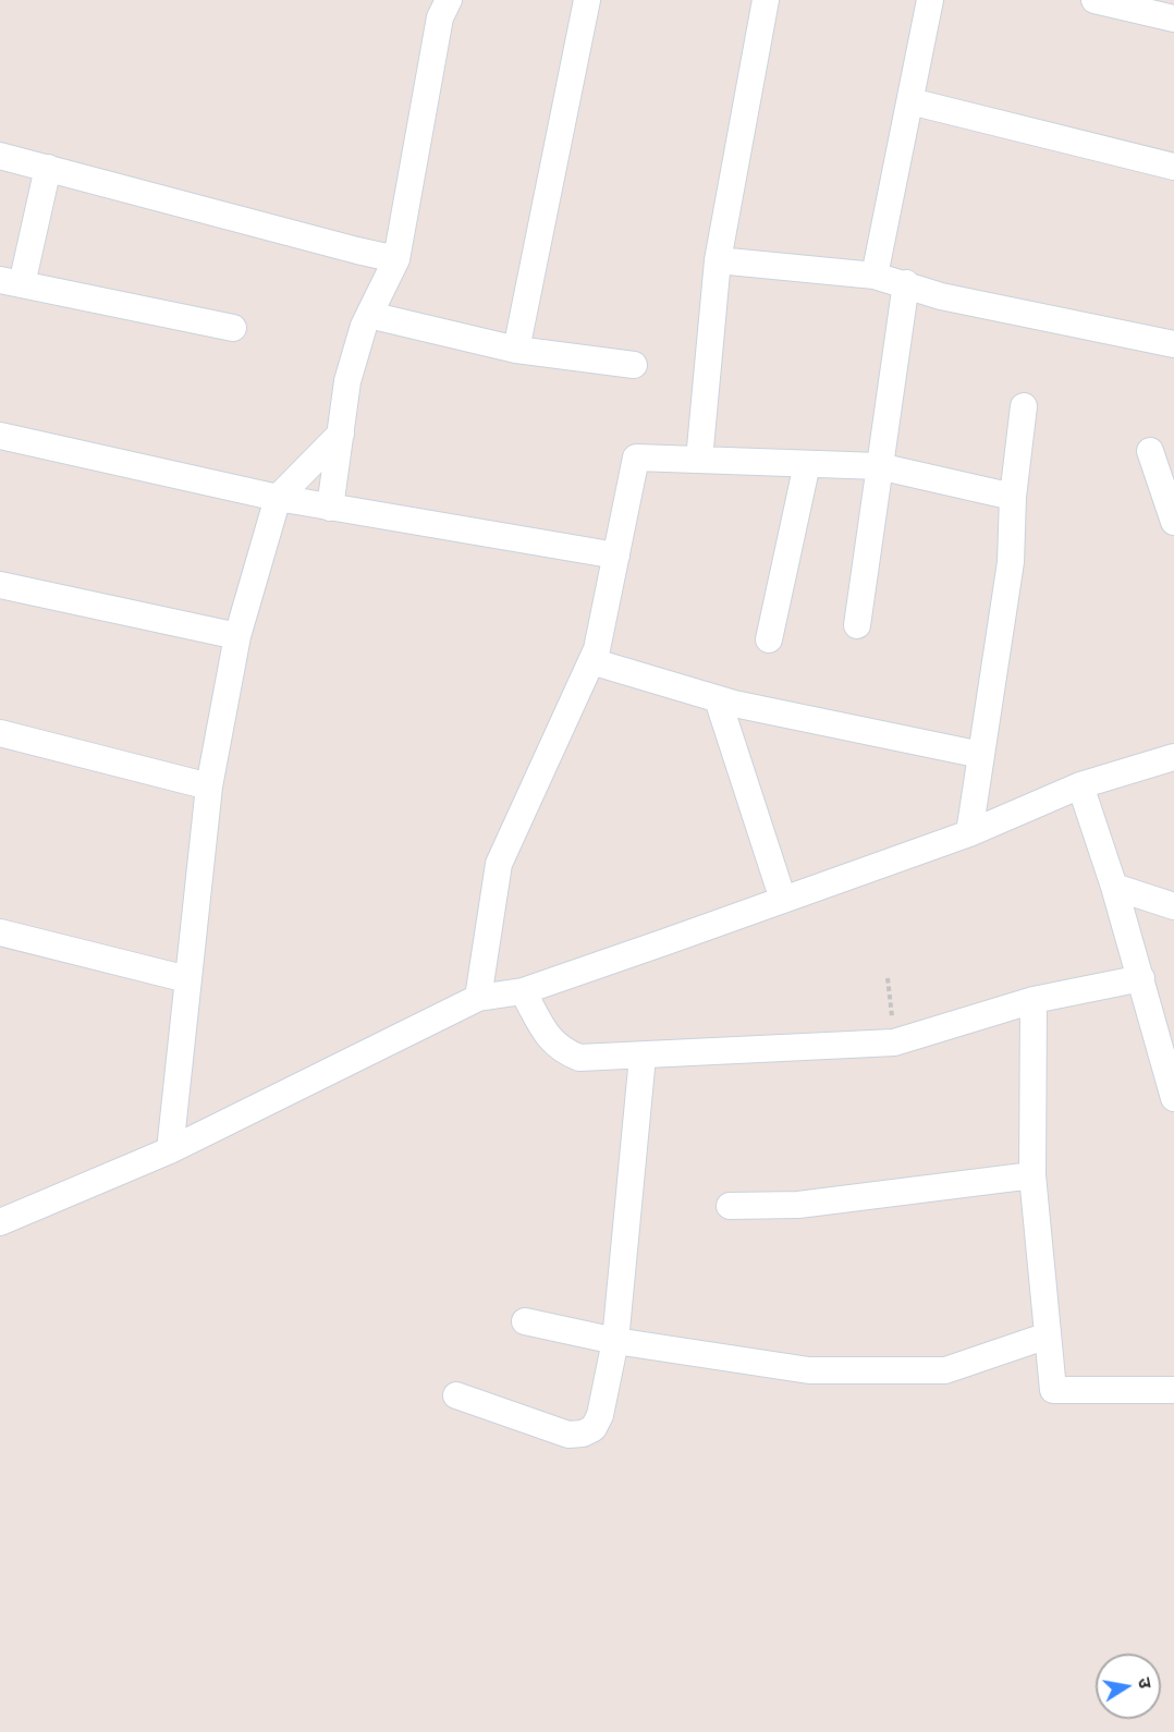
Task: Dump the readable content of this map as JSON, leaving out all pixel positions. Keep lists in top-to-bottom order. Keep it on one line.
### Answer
{"north":"right"}
